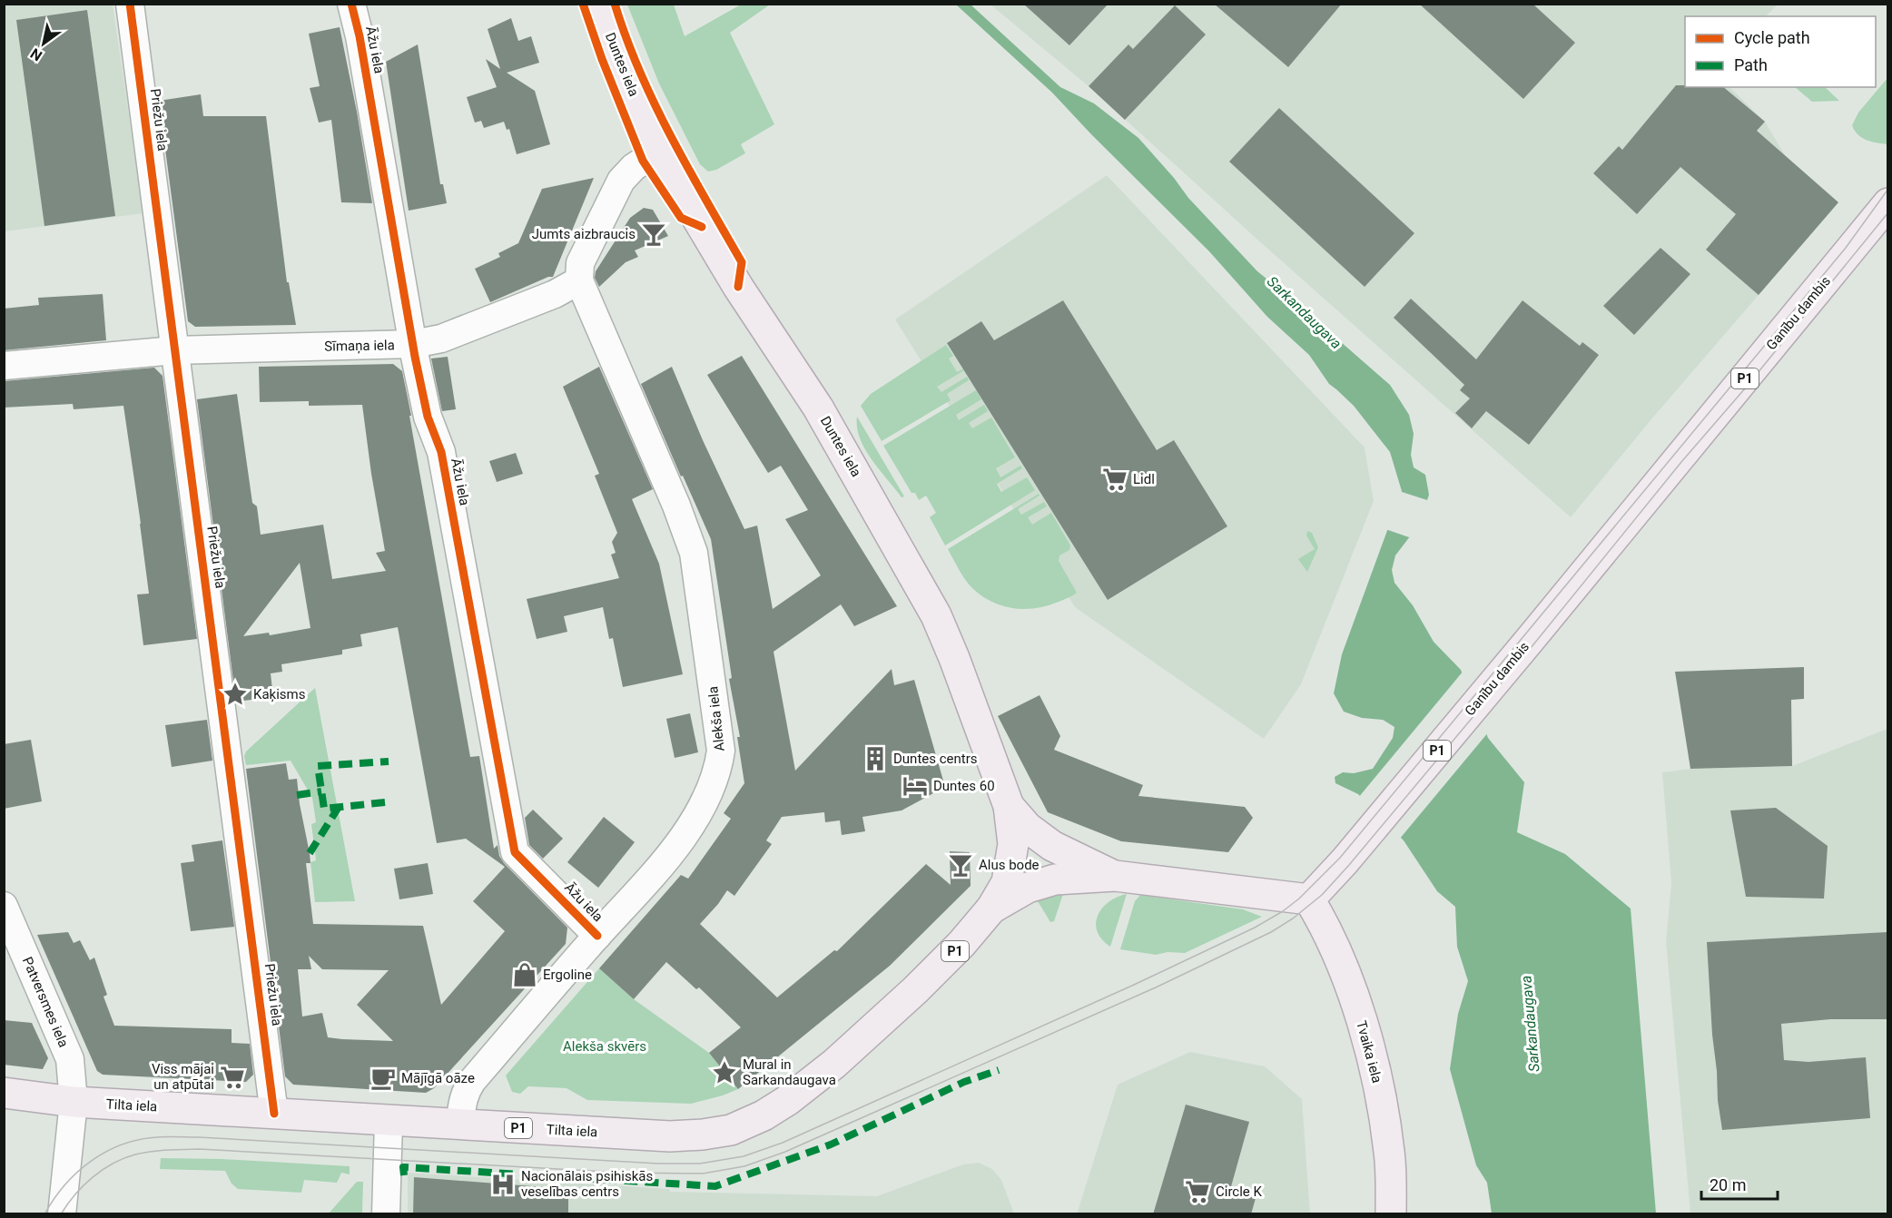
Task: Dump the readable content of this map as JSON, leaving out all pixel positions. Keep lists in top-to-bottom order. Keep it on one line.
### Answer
{"streets":{"main road":["Duntes iela","Ganību dambis","P1","Tvaika iela","Tilta iela"],"street":["Āžu iela","Priežu iela","Sīmaņa iela","Alekša iela","Patversmes iela"]},"crossings":[["Āžu iela","Sīmaņa iela"],["Āžu iela","Alekša iela"],["Duntes iela","P1"],["Duntes iela","Tilta iela"],["Priežu iela","Sīmaņa iela"],["Priežu iela","Tilta iela"],["Ganību dambis","P1"],["Ganību dambis","Tvaika iela"],["Sīmaņa iela","Alekša iela"],["P1","Tvaika iela"],["P1","Tilta iela"],["Alekša iela","Tilta iela"],["Patversmes iela","Tilta iela"]],"water":["Sarkandaugava"],"parks":["Alekša skvērs"],"places":{"bar":["Jumts aizbraucis","Alus bode"],"supermarket":["Lidl","Viss mājai un atpūtai","Circle K"],"place":["Kaķisms","Mural in Sarkandaugava"],"building":["Duntes centrs"],"hotel":["Duntes 60"],"shop":["Ergoline"],"cafe":["Mājīgā oāze"],"hospital":["Nacionālais psihiskās veselības centrs"]},"legend":["Cycle path","Path"],"scale_bar":"20 m","north":"bottom left"}
